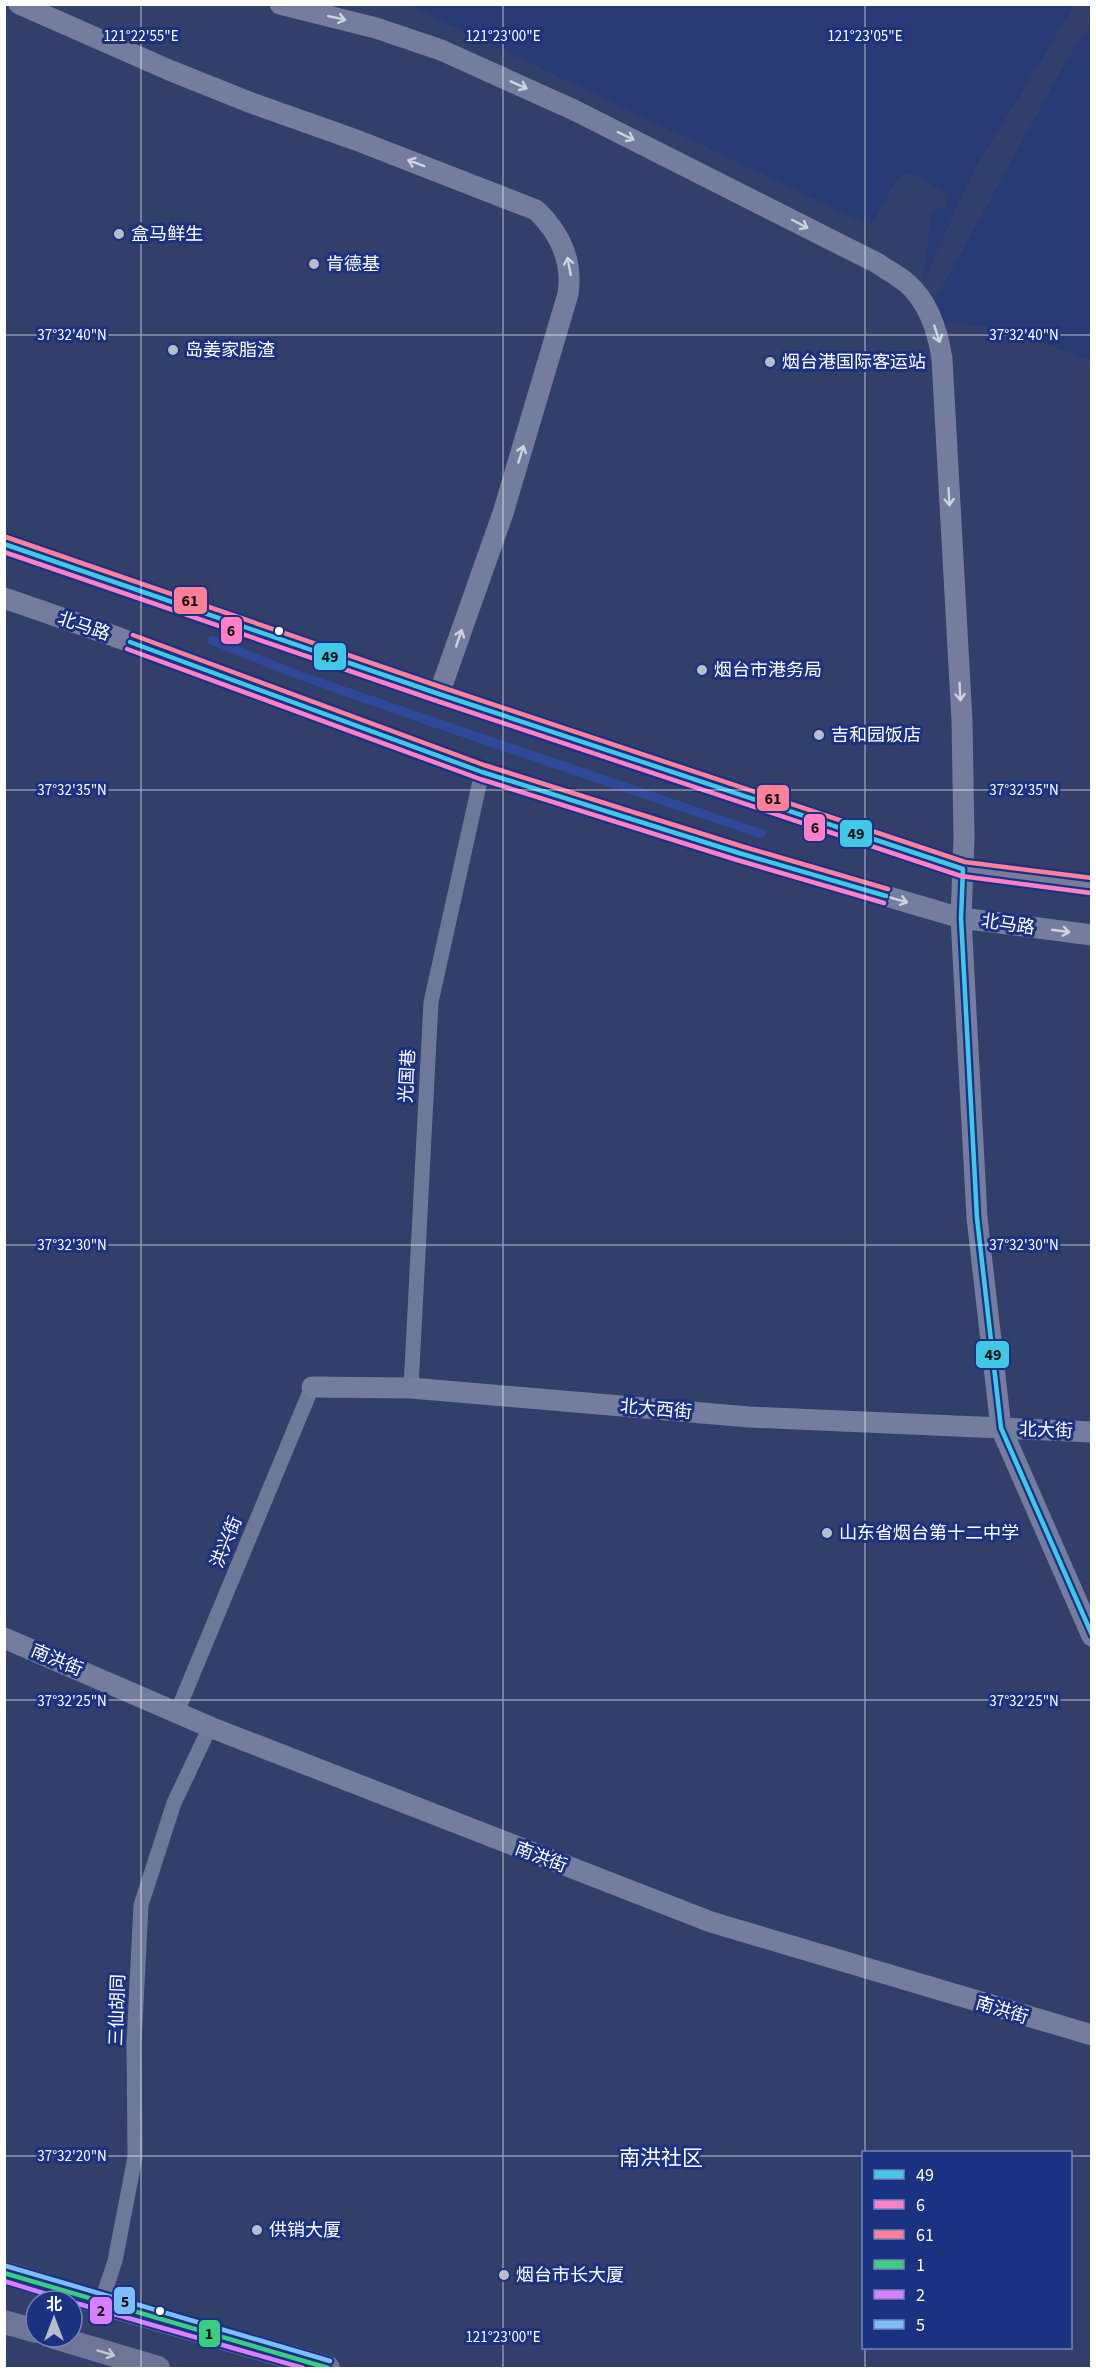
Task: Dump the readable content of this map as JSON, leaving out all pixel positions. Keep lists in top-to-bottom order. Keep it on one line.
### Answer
{"streets":{"main road":["北马路","北大西街","北大街","南洪街"],"street":["光国巷","洪兴街","三仙胡同"]},"crossings":[["北马路","光国巷"],["光国巷","北大西街"],["北大西街","北大街"],["北大西街","洪兴街"],["洪兴街","南洪街"],["南洪街","三仙胡同"]],"districts":["南洪社区"],"places":["盒马鲜生","肯德基","岛姜家脂渣","烟台港国际客运站","烟台市港务局","吉和园饭店","山东省烟台第十二中学","供销大厦","烟台市长大厦"],"lines":["transit line 61","transit line 49","transit line 6","transit line 5","transit line 1","transit line 2"],"legend":["49","6","61","1","2","5"],"north":"top","coordinates":["121°22'55\"E","121°23'00\"E","121°23'05\"E","37°32'40\"N","37°32'35\"N","37°32'30\"N","37°32'25\"N","37°32'20\"N"]}
